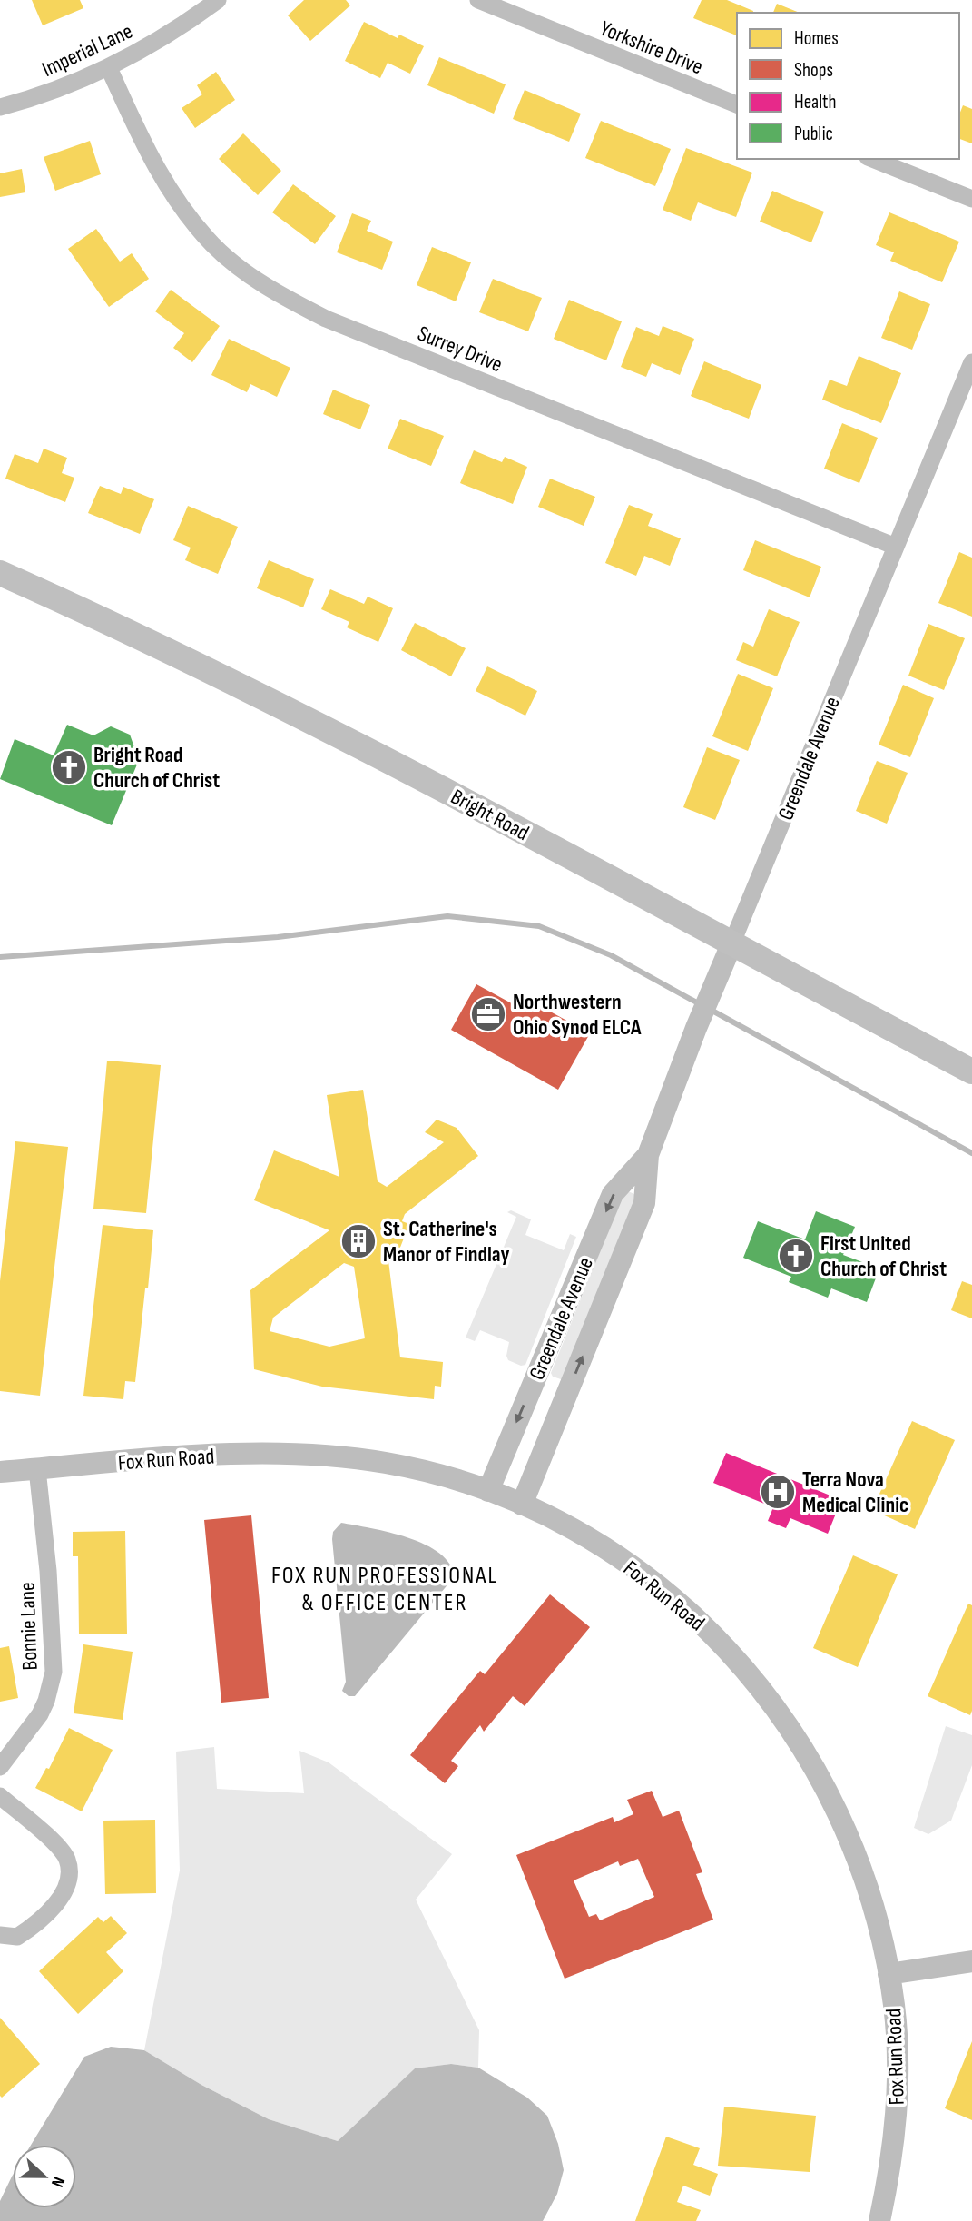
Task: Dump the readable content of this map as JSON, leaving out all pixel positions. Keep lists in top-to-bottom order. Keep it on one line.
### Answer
{"streets":{"main road":["Bright Road"],"street":["Yorkshire Drive","Imperial Lane","Surrey Drive","Greendale Avenue","Fox Run Road","Bonnie Lane"]},"crossings":[["Imperial Lane","Surrey Drive"],["Surrey Drive","Greendale Avenue"],["Greendale Avenue","Bright Road"],["Greendale Avenue","Fox Run Road"],["Fox Run Road","Bonnie Lane"]],"districts":["FOX RUN PROFESSIONAL & OFFICE CENTER"],"places":{"church":["Bright Road Church of Christ","First United Church of Christ"],"office":["Northwestern Ohio Synod ELCA"],"building":["St. Catherine's Manor of Findlay"],"hospital":["Terra Nova Medical Clinic"]},"legend":["Homes","Shops","Health","Public"],"north":"right"}
